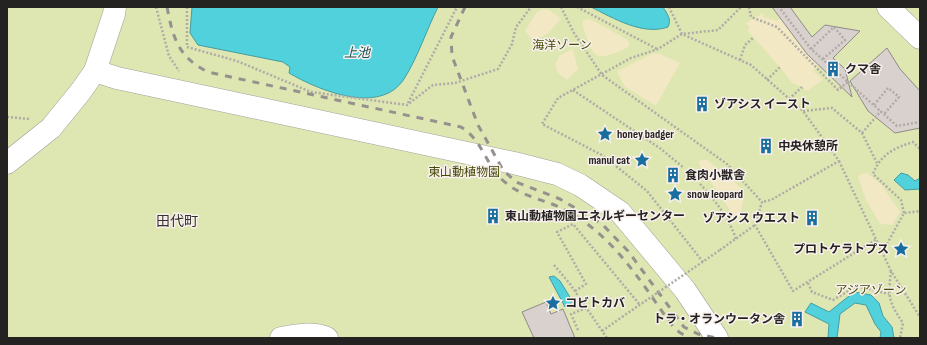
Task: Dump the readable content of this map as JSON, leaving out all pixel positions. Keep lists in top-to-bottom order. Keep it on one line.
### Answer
{"districts":["田代町"],"water":["上池"],"parks":["海洋ゾーン","東山動植物園","アジアゾーン"],"places":{"building":["クマ舎","ゾアシス イースト","中央休憩所","食肉小獣舎","東山動植物園エネルギーセンター","ゾアシス ウエスト","トラ・オランウータン舎"],"place":["honey badger","manul cat","snow leopard","プロトケラトプス","コビトカバ"]}}
